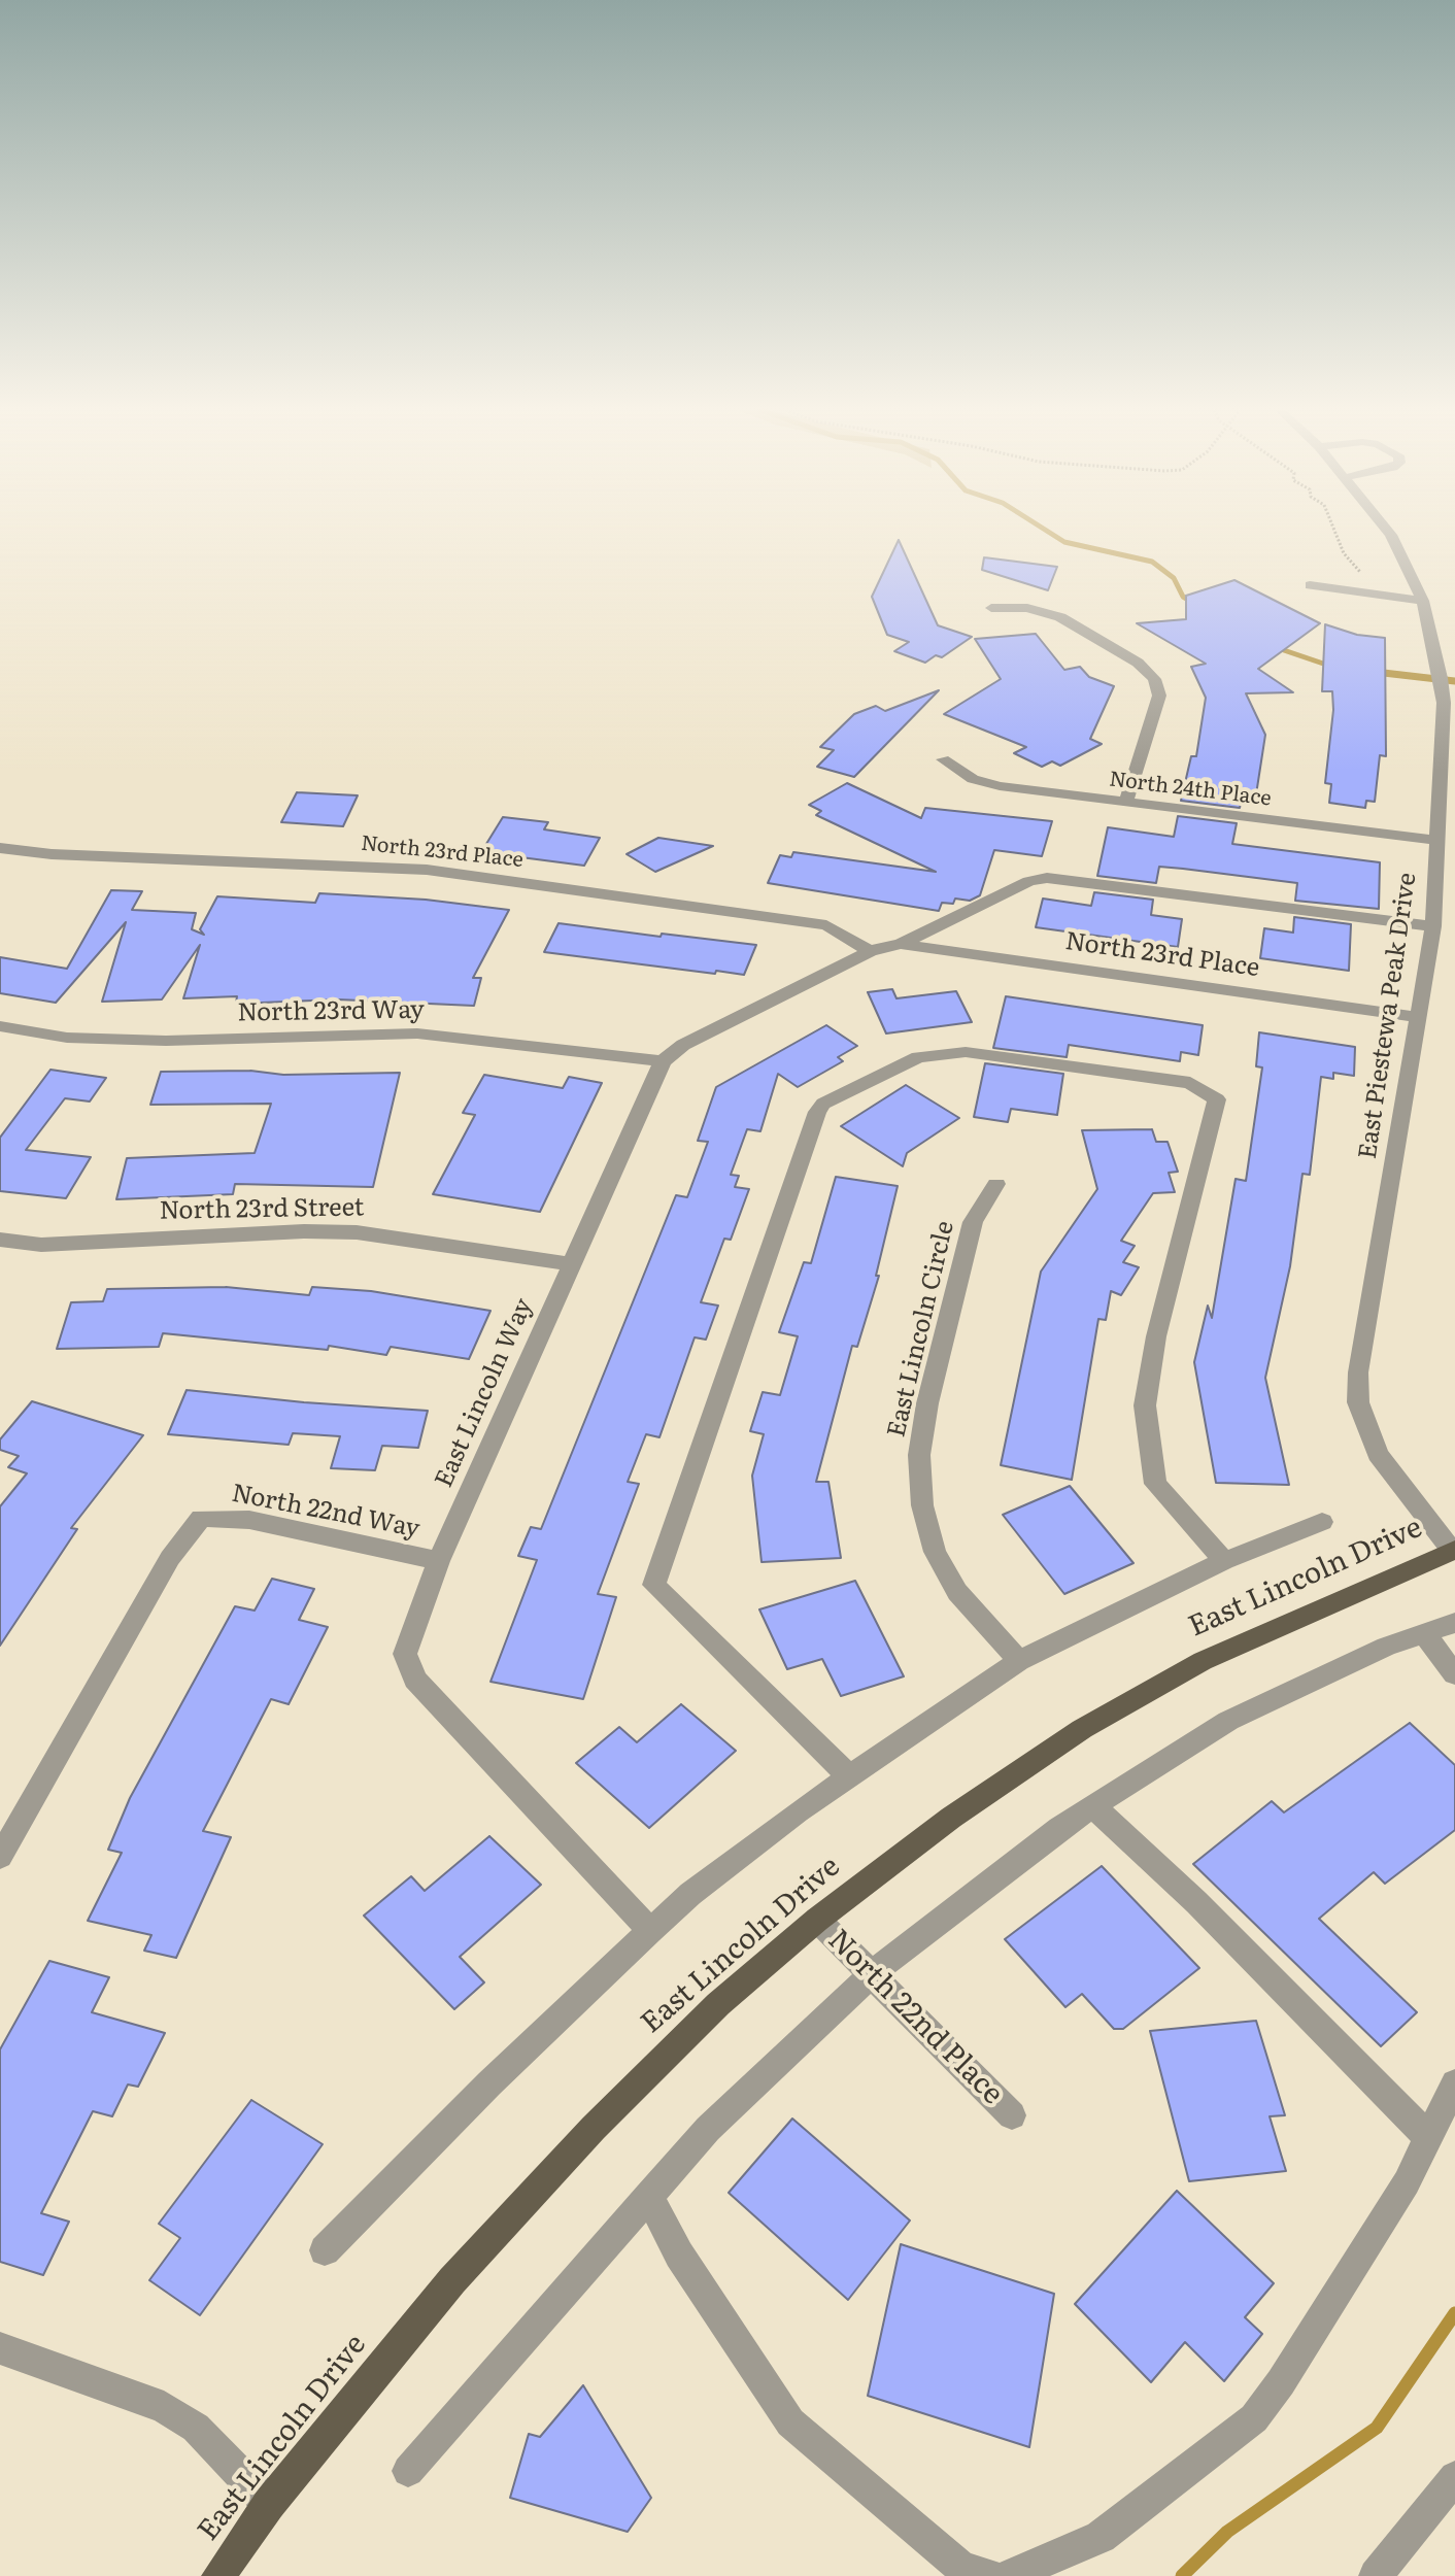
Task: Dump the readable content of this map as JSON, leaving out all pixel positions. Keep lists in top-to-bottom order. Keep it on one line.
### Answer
{"streets":{"main road":["East Lincoln Drive"],"street":["North 24th Place","North 23rd Place","North 23rd Way","East Piestewa Peak Drive","North 23rd Street","East Lincoln Circle","East Lincoln Way","North 22nd Way","North 22nd Place"]},"crossings":[["North 24th Place","East Piestewa Peak Drive"],["North 23rd Place","East Piestewa Peak Drive"],["North 23rd Way","East Lincoln Way"],["East Piestewa Peak Drive","East Lincoln Drive"],["North 23rd Street","East Lincoln Way"],["East Lincoln Circle","East Lincoln Drive"],["East Lincoln Way","North 22nd Way"],["East Lincoln Way","East Lincoln Drive"],["East Lincoln Drive","North 22nd Place"]]}
